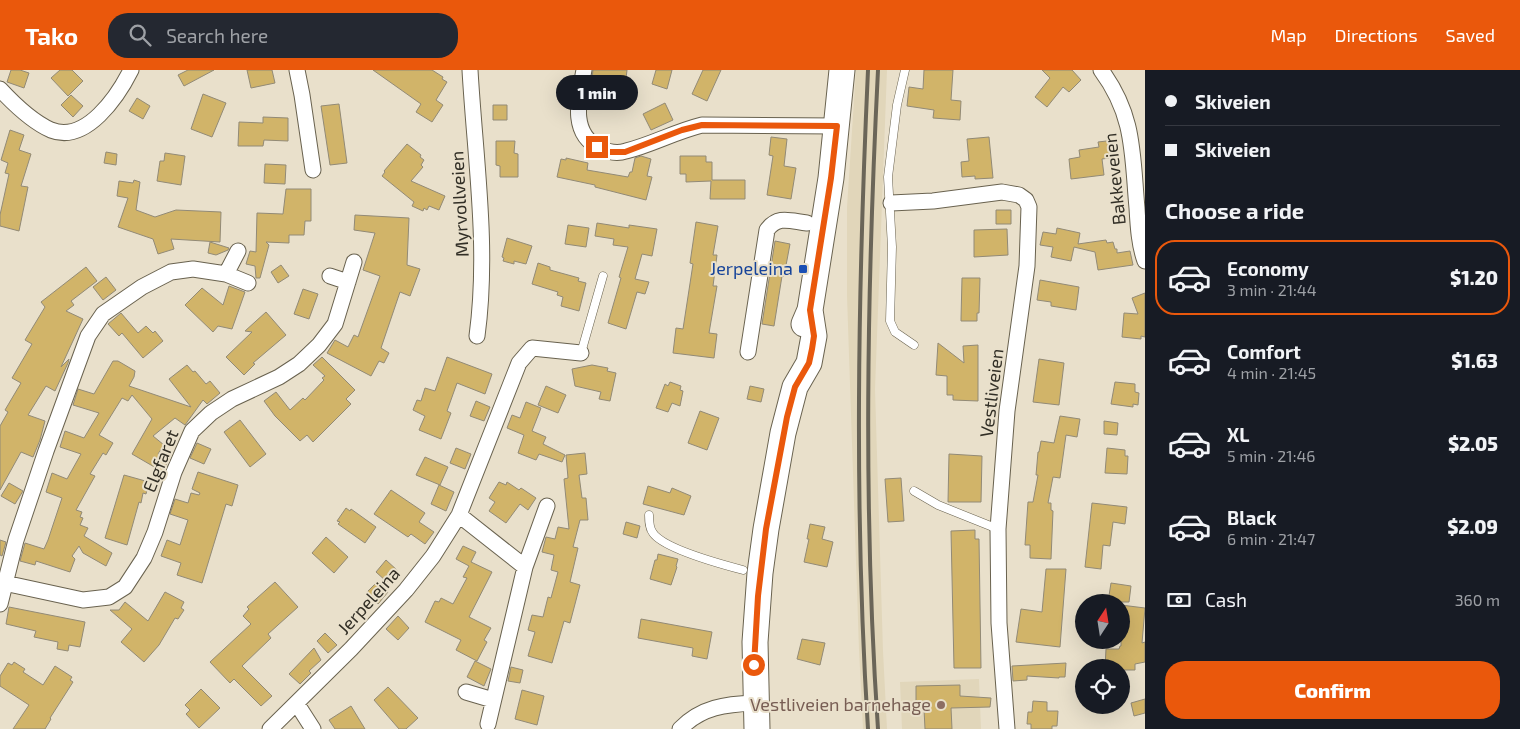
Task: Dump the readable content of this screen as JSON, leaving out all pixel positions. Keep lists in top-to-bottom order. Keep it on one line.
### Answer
{"streets":{"street":["Bakkeveien","Myrvollveien","Vestliveien","Elgfaret","Jerpeleina"]},"places":{"transit":["Jerpeleina"],"other":["Vestliveien barnehage"]},"north":"top","page":{"header":"Tako","search":"Search here","nav":["Map","Directions","Saved"],"banner":["Skiveien","Skiveien"],"bubble":"1 min","heading":"Choose a ride","list":[{"name":"Economy","note":"3 min · 21:44","value":"$1.20"},{"name":"Comfort","note":"4 min · 21:45","value":"$1.63"},{"name":"XL","note":"5 min · 21:46","value":"$2.05"},{"name":"Black","note":"6 min · 21:47","value":"$2.09"}],"pay":["Cash","360 m"],"buttons":"Confirm"}}
